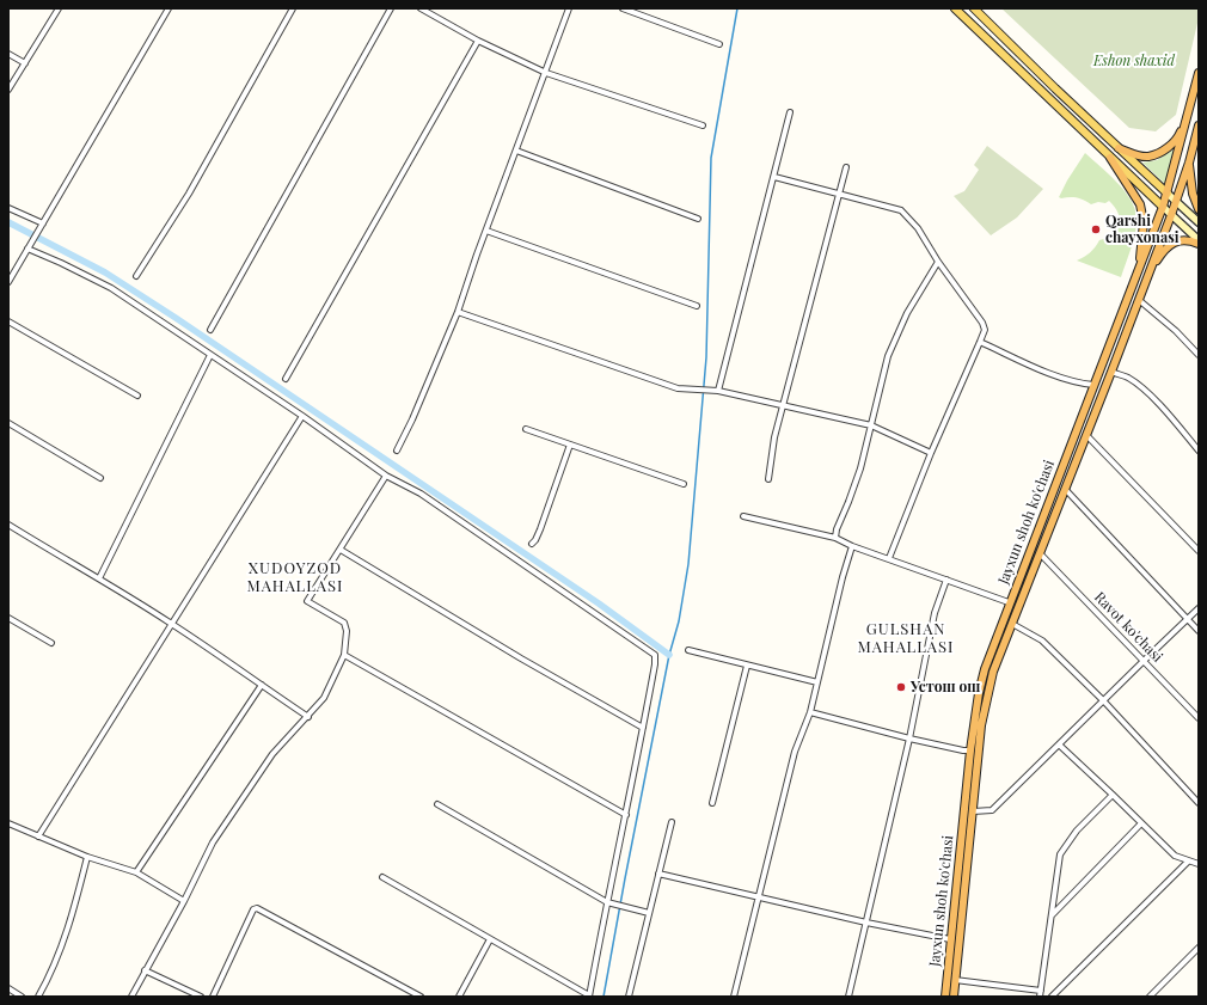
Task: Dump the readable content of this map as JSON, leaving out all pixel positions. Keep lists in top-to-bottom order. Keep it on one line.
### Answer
{"streets":{"highway":["Jayxun shoh ko'chasi"],"street":["Ravot ko'chasi"]},"crossings":[["Jayxun shoh ko'chasi","Ravot ko'chasi"]],"districts":["XUDOYZOD MAHALLASI","GULSHAN MAHALLASI"],"parks":["Eshon shaxid"],"places":["Qarshi chayxonasi","Устош ош"]}
